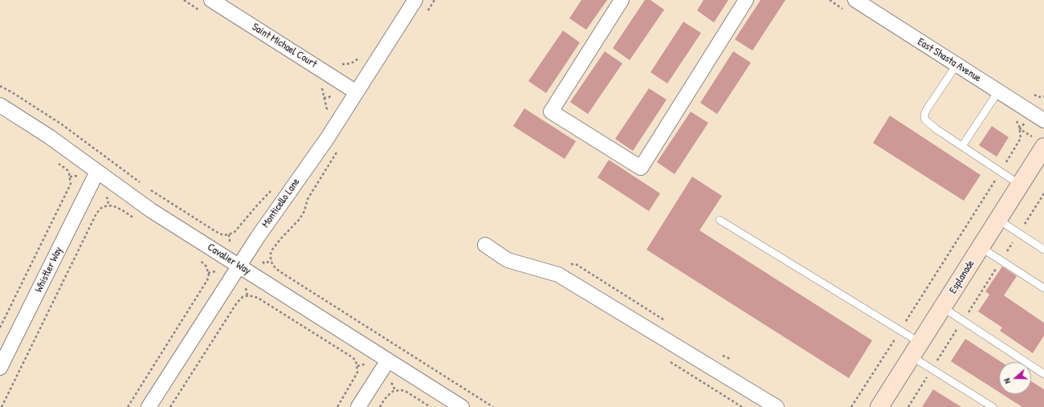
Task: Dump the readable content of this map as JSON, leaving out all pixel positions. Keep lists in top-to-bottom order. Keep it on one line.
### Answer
{"streets":{"main road":["Esplanade"],"street":["Saint Michael Court","East Shasta Avenue","Monticello Lane","Cavalier Way","Whistler Way"]},"crossings":[["Saint Michael Court","Monticello Lane"],["Monticello Lane","Cavalier Way"],["Cavalier Way","Whistler Way"]],"north":"left"}
